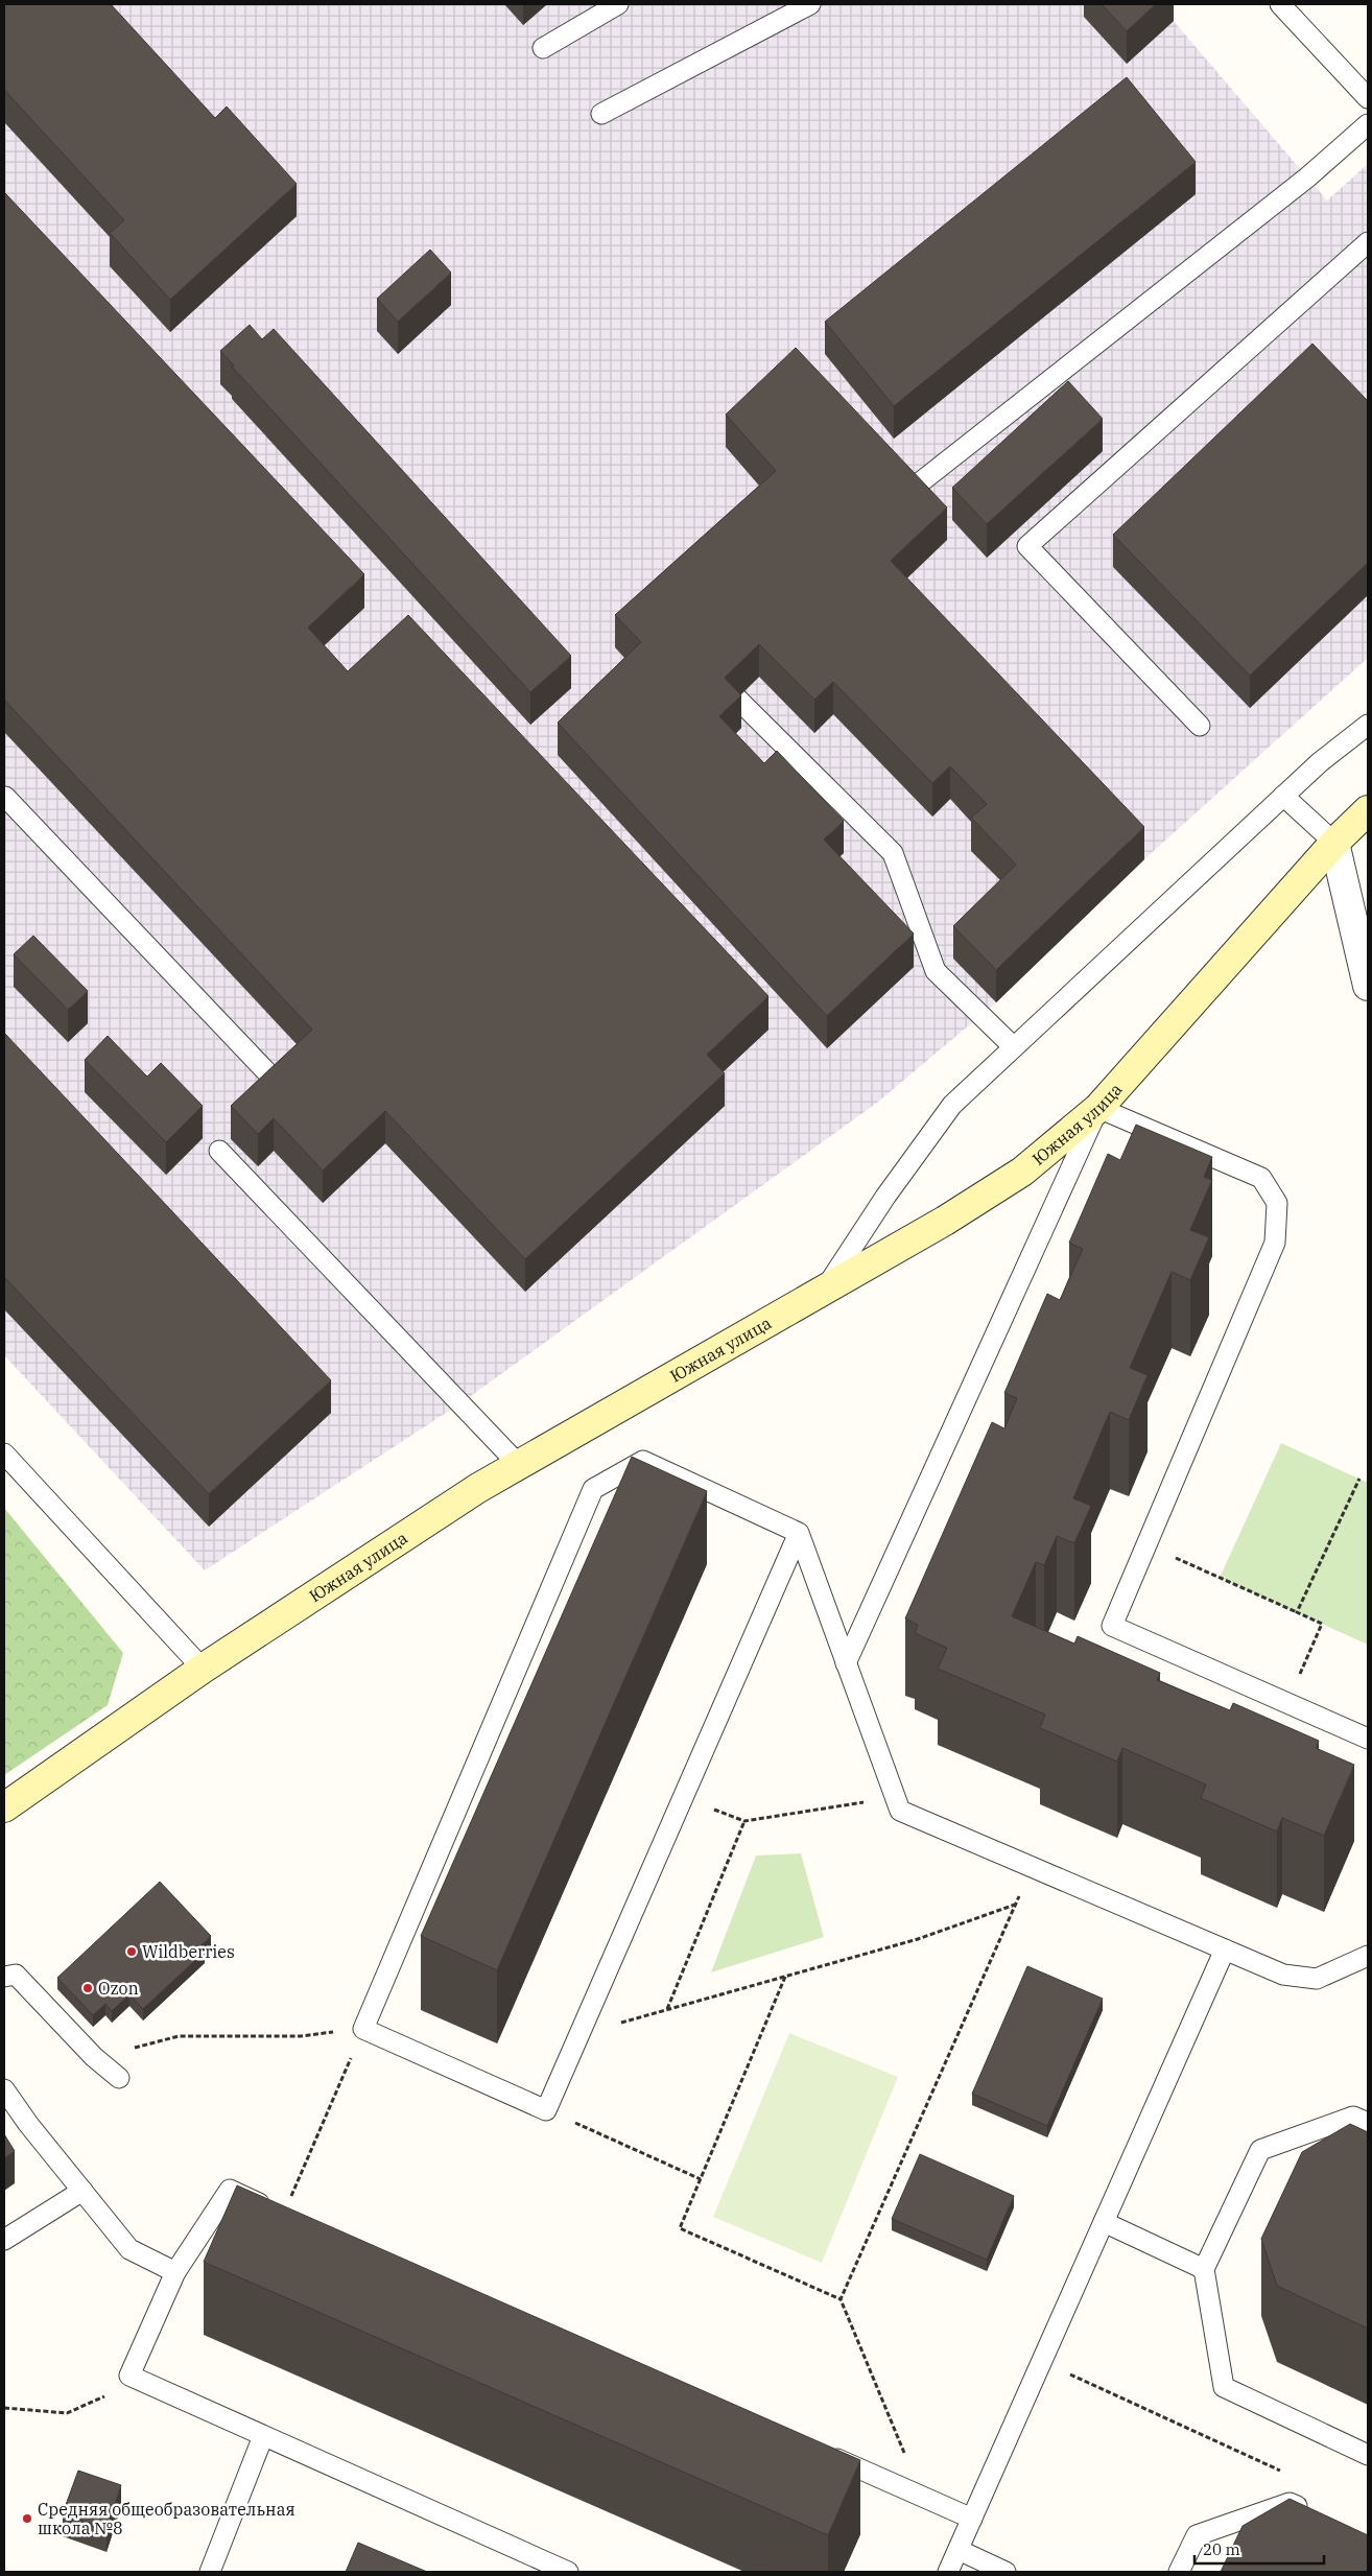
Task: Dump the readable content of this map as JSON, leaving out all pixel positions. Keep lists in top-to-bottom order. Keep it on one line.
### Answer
{"streets":{"street":["Южная улица"]},"places":["Wildberries","Ozon","Средняя общеобразовательная школа №8"],"scale_bar":"20 m"}
